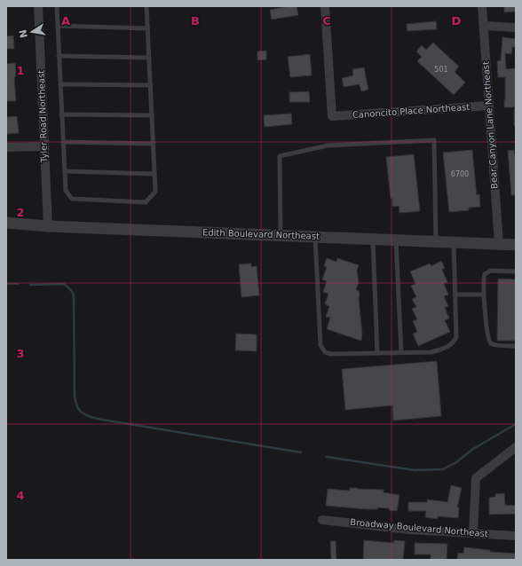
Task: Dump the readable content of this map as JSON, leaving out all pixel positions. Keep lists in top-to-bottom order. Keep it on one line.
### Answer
{"streets":{"street":["Canoncito Place Northeast","Tyler Road Northeast","Bear Canyon Lane Northeast","Edith Boulevard Northeast","Broadway Boulevard Northeast"]},"crossings":[["Canoncito Place Northeast","Bear Canyon Lane Northeast"],["Tyler Road Northeast","Edith Boulevard Northeast"],["Bear Canyon Lane Northeast","Edith Boulevard Northeast"]],"house_numbers":["501","6700"],"north":"left","grid":{"columns":["A","B","C","D"],"rows":["1","2","3","4"]}}
